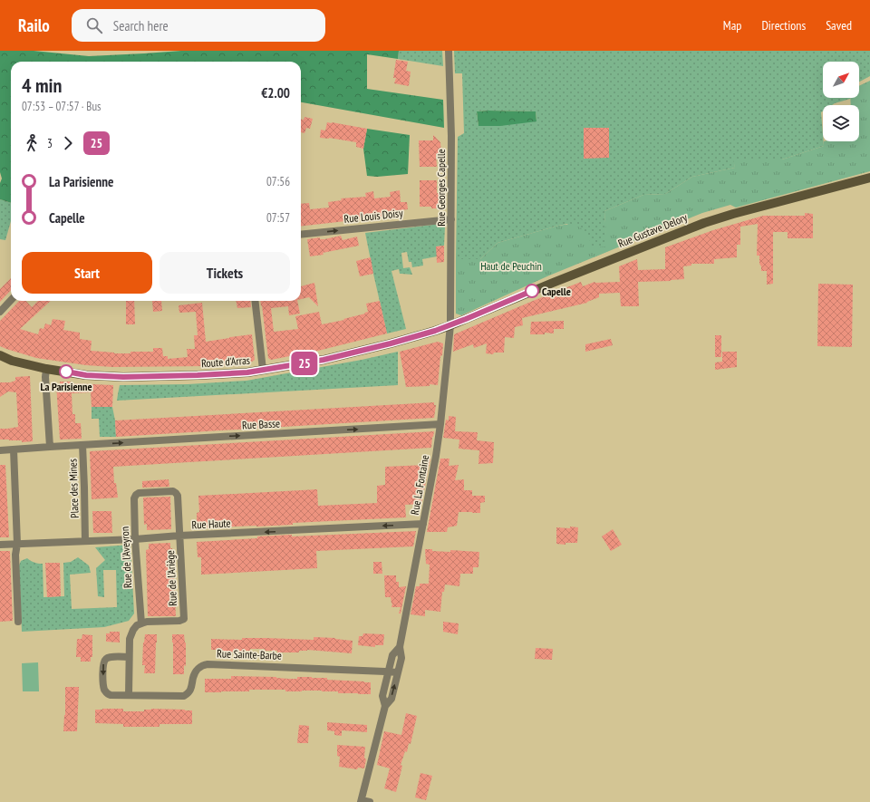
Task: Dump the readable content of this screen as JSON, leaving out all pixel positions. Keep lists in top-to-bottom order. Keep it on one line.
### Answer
{"streets":{"main road":["Rue Gustave Delory","Route d'Arras"],"street":["Rue Georges Capelle","Rue Louis Doisy","Rue Basse","Rue La Fontaine","Place des Mines","Rue Haute","Rue de l'Aveyron","Rue de l'Ariège","Rue Sainte-Barbe"]},"crossings":[["Rue Georges Capelle","Rue Louis Doisy"],["Rue Georges Capelle","Rue Gustave Delory"],["Rue Georges Capelle","Route d'Arras"],["Rue Georges Capelle","Rue La Fontaine"],["Rue Gustave Delory","Route d'Arras"],["Rue Gustave Delory","Rue La Fontaine"],["Route d'Arras","Rue La Fontaine"],["Rue Basse","Rue La Fontaine"],["Rue Basse","Place des Mines"],["Rue La Fontaine","Rue Haute"],["Rue La Fontaine","Rue Sainte-Barbe"],["Place des Mines","Rue Haute"],["Rue Haute","Rue de l'Aveyron"],["Rue Haute","Rue de l'Ariège"],["Rue de l'Aveyron","Rue de l'Ariège"]],"one_way":["Rue Louis Doisy","Rue Basse","Rue Haute"],"parks":["Haut de Peuchin"],"places":["Capelle","La Parisienne"],"lines":["bus line 25"],"north":"top right","page":{"header":"Railo","search":"Search here","nav":["Map","Directions","Saved"],"on_map":"25","heading":["4 min","07:53 – 07:57 · Bus","€2.00"],"legs":["3","25"],"list":[{"name":"La Parisienne","value":"07:56"},{"name":"Capelle","value":"07:57"}],"buttons":["Start","Tickets"]}}
